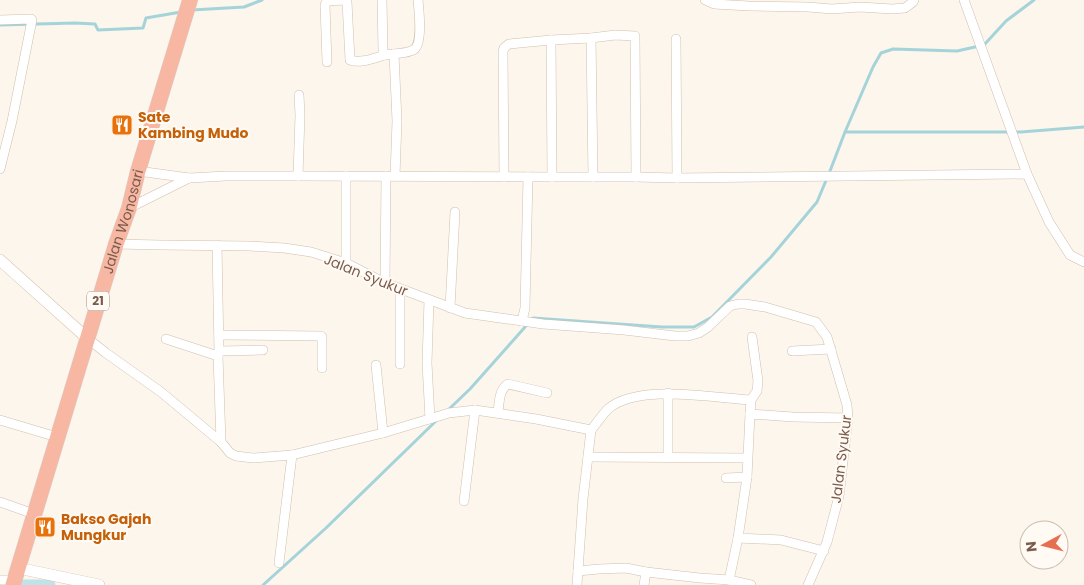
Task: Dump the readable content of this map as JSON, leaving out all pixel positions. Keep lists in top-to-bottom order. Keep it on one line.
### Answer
{"streets":{"highway":["Jalan Wonosari","21"],"street":["Jalan Syukur"]},"crossings":[["Jalan Wonosari","Jalan Syukur"]],"places":{"restaurant":["Sate Kambing Mudo","Bakso Gajah Mungkur"]},"north":"left"}
